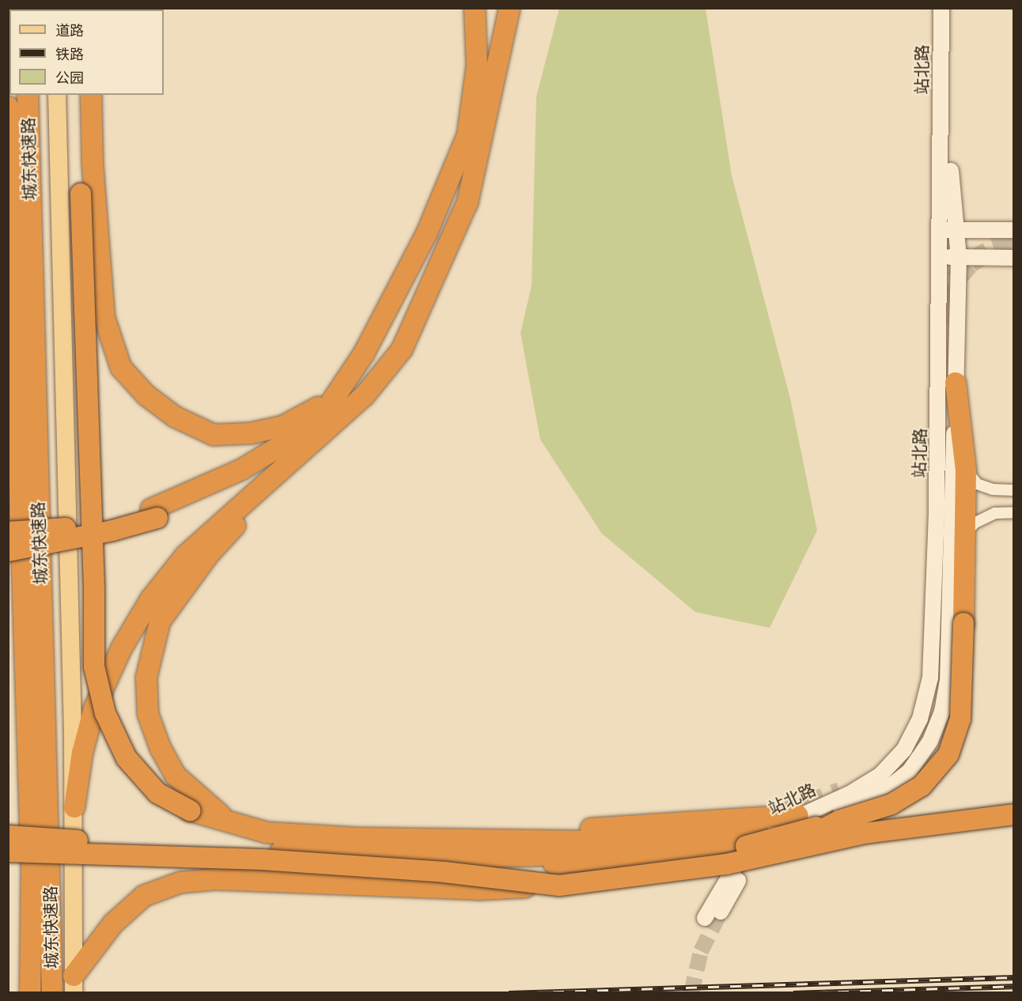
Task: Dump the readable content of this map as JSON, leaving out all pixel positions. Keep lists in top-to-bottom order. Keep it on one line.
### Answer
{"streets":{"highway":["城东快速路"],"street":["站北路"]},"legend":["道路","铁路","公园"]}
